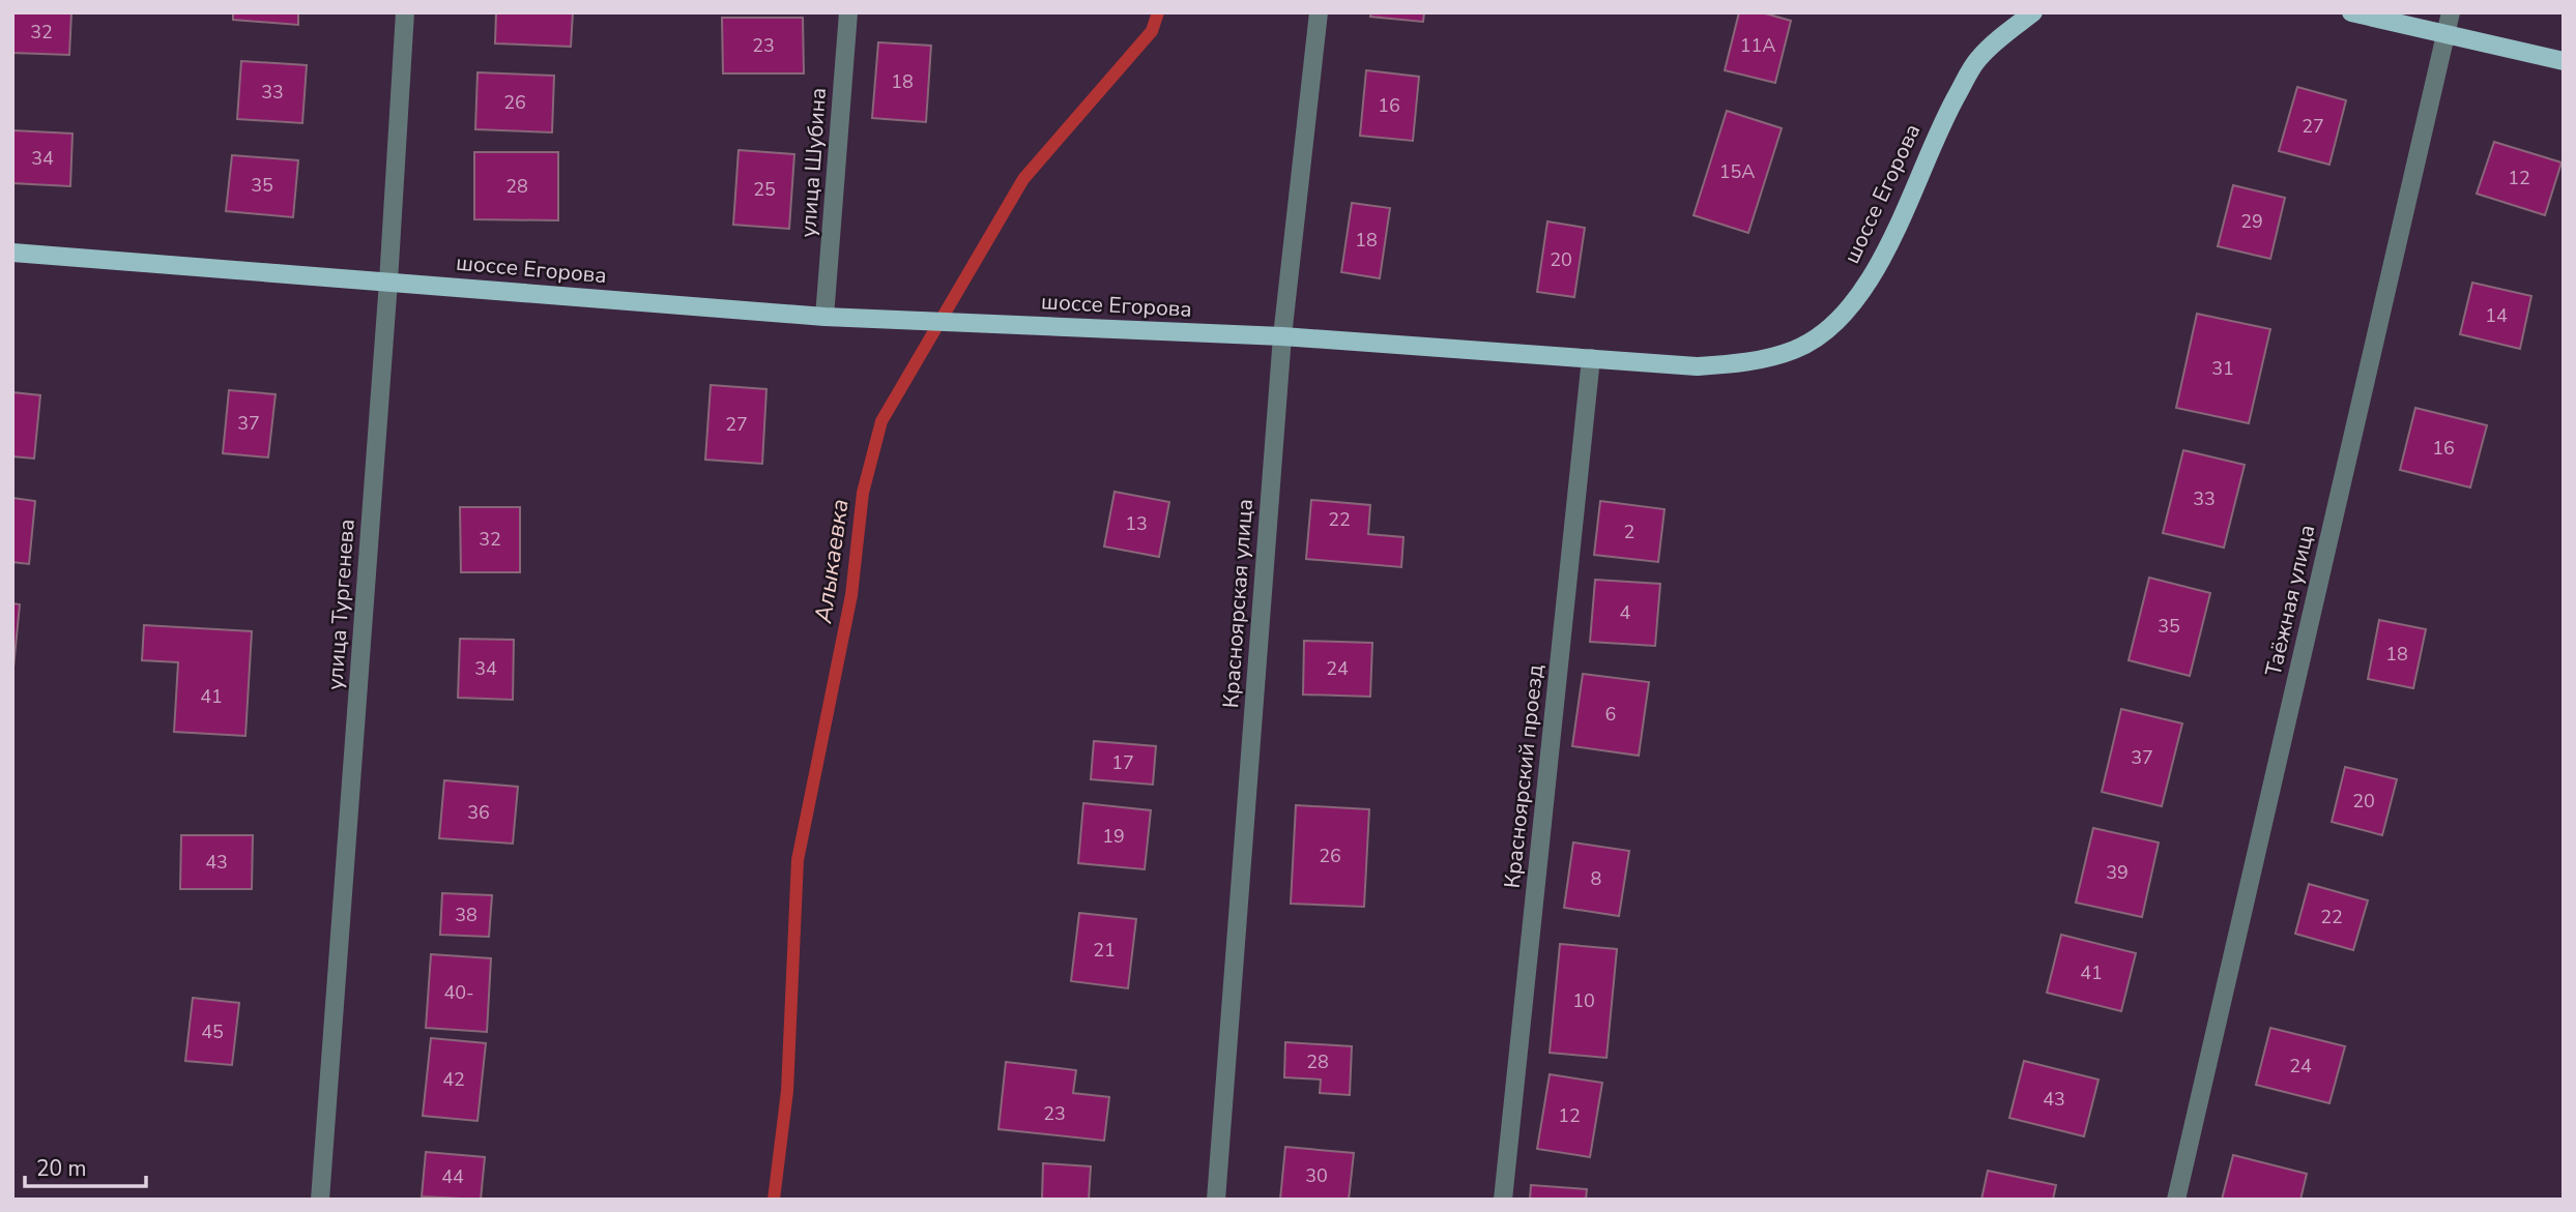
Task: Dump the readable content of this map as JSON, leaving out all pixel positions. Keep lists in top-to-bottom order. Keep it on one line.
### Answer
{"streets":{"main road":["шоссе Егорова"],"street":["улица Шубина","Таёжная улица","Красноярская улица","улица Тургенева","Красноярский проезд"]},"crossings":[["улица Шубина","шоссе Егорова"],["шоссе Егорова","Красноярская улица"],["шоссе Егорова","улица Тургенева"],["шоссе Егорова","Красноярский проезд"]],"water":["Алыкаевка"],"house_numbers":["32","23","11А","18","33","26","16","27","34","15А","12","35","28","25","29","18","20","14","31","37","27","16","33","22","13","2","32","4","35","18","34","24","41","6","37","17","20","36","19","26","43","39","8","38","22","21","41","40-","10","45","28","24","42","43","23","12","30","44"],"scale_bar":"20 m"}
